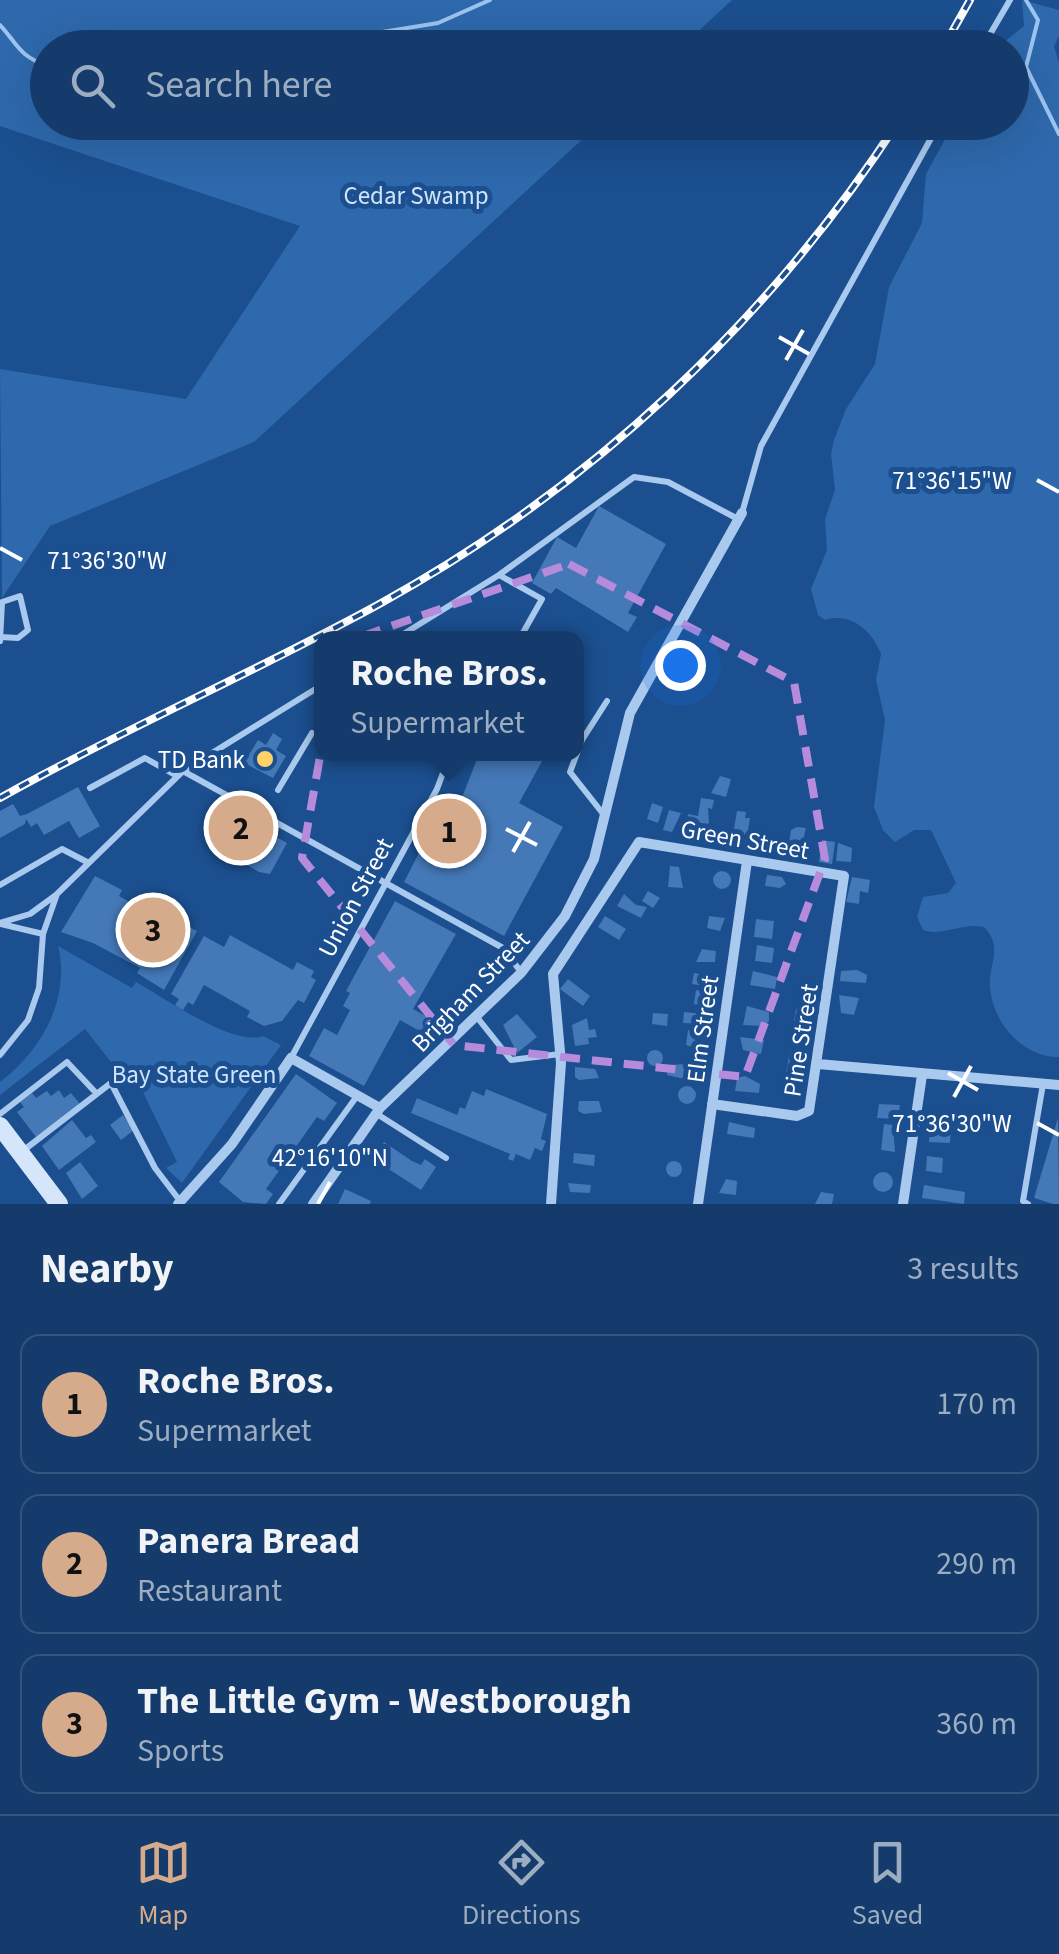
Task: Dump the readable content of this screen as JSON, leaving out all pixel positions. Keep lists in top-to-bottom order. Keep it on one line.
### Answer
{"streets":{"street":["Green Street","Union Street","Brigham Street","Elm Street","Pine Street"]},"crossings":[["Green Street","Elm Street"],["Green Street","Pine Street"],["Elm Street","Pine Street"]],"parks":["Cedar Swamp","Bay State Green"],"places":["TD Bank"],"page":{"search":"Search here","popup":["Roche Bros.","Supermarket"],"pins":["2","1","3"],"heading":["Nearby","3 results"],"list":[{"mark":"1","name":"Roche Bros.","note":"Supermarket","value":"170 m"},{"mark":"2","name":"Panera Bread","note":"Restaurant","value":"290 m"},{"mark":"3","name":"The Little Gym - Westborough","note":"Sports","value":"360 m"}],"nav":["Map","Directions","Saved"]},"coordinates":["71°36'15\"W","71°36'30\"W","42°16'10\"N"]}
